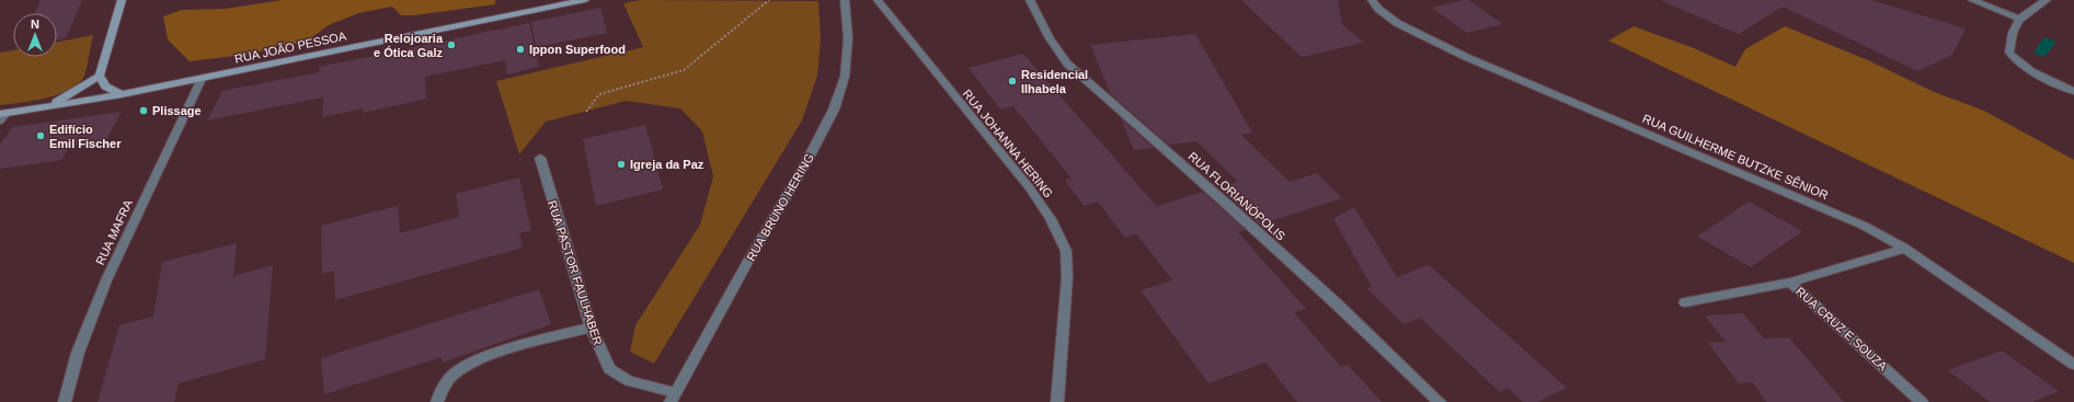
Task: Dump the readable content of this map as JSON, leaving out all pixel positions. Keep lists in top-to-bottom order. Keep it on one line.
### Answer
{"streets":{"main road":["RUA JOÃO PESSOA"],"street":["RUA JOHANNA HERING","RUA GUILHERME BUTZKE SÊNIOR","RUA FLORIANÓPOLIS","RUA BRUNO HERING","RUA MAFRA","RUA PASTOR FAULHABER","RUA CRUZ E SOUZA"]},"crossings":[["RUA JOÃO PESSOA","RUA MAFRA"],["RUA GUILHERME BUTZKE SÊNIOR","RUA CRUZ E SOUZA"],["RUA BRUNO HERING","RUA PASTOR FAULHABER"]],"places":["Relojoaria e Ótica Galz","Ippon Superfood","Residencial Ilhabela","Plissage","Edifício Emil Fischer","Igreja da Paz"],"north":"top"}
